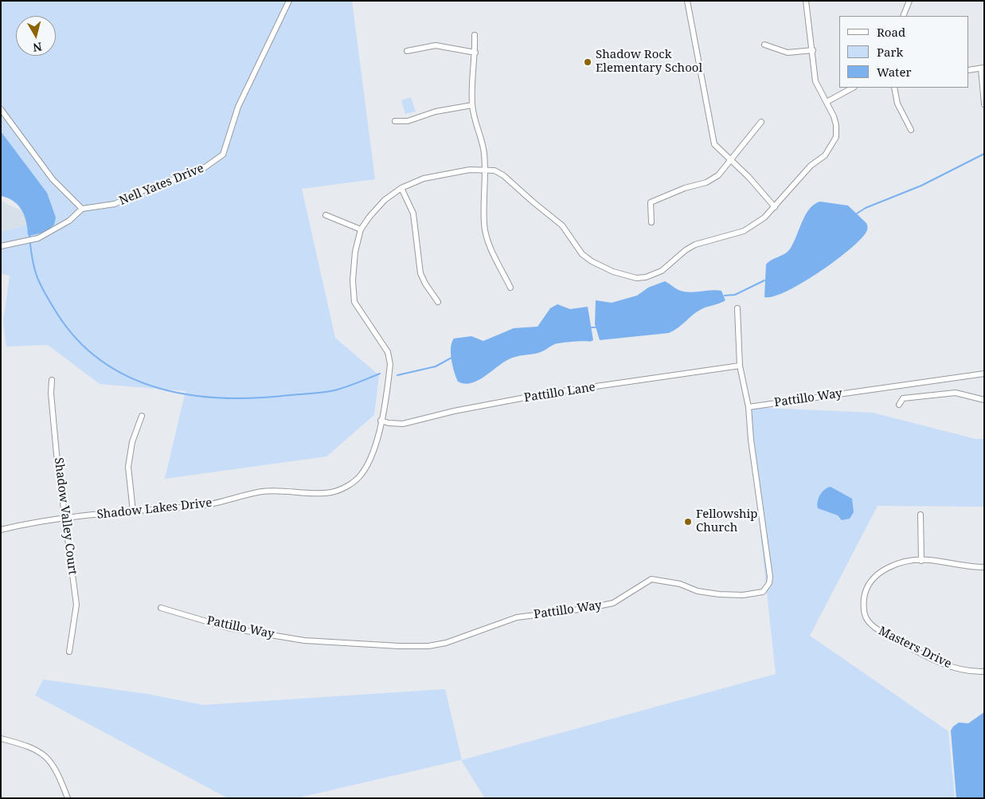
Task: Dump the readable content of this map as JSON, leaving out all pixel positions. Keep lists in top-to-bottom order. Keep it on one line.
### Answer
{"streets":{"street":["Nell Yates Drive","Pattillo Lane","Pattillo Way","Shadow Lakes Drive","Shadow Valley Court","Masters Drive"]},"crossings":[["Pattillo Lane","Shadow Lakes Drive"],["Shadow Lakes Drive","Shadow Valley Court"]],"places":["Shadow Rock Elementary School","Fellowship Church"],"legend":["Road","Park","Water"],"north":"bottom"}
